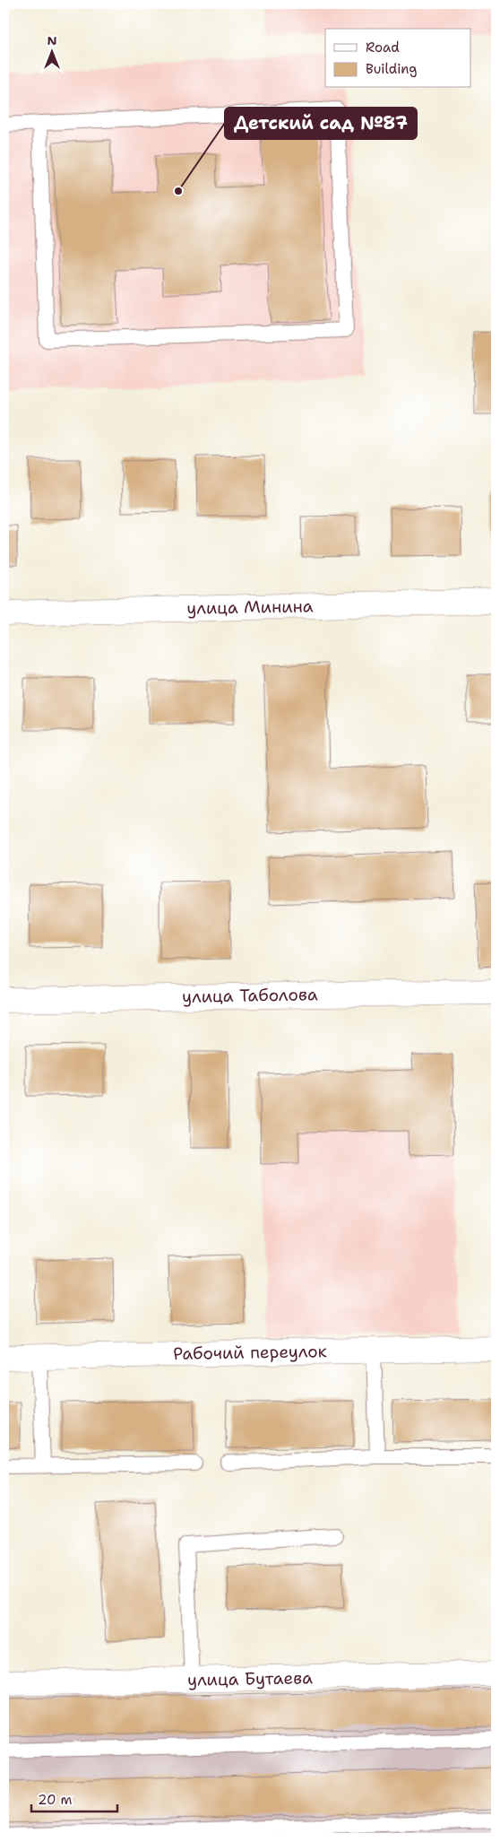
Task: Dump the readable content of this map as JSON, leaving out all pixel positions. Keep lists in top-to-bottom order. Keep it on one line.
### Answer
{"streets":{"street":["улица Минина","улица Таболова","Рабочий переулок","улица Бутаева"]},"places":["Детский сад №87"],"legend":["Road","Building"],"scale_bar":"20 m","north":"top"}
